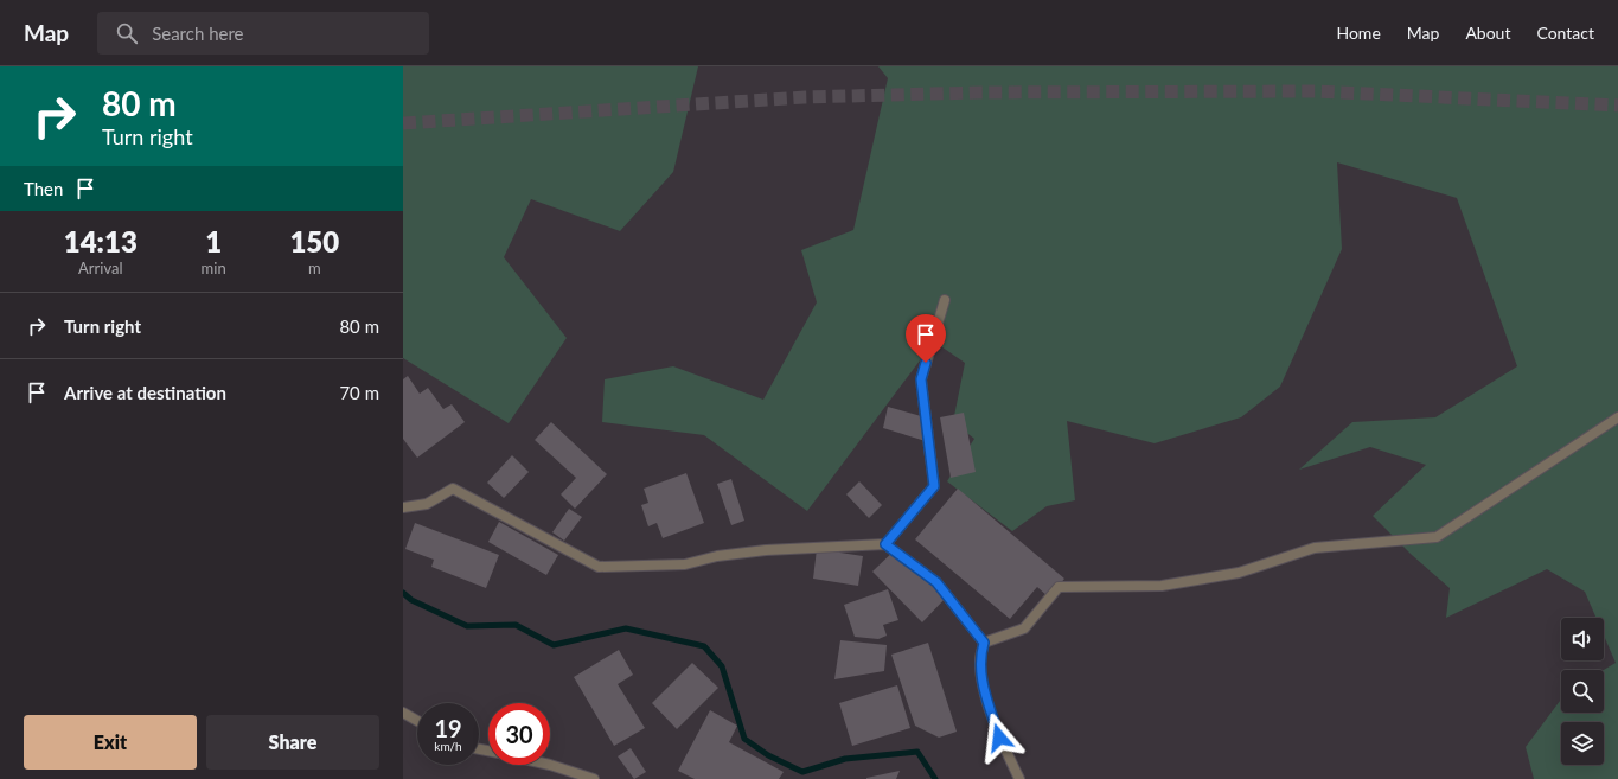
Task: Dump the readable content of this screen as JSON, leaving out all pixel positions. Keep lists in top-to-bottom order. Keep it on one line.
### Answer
{"page":{"header":"Map","search":"Search here","nav":["Home","Map","About","Contact"],"turn":["80 m","Turn right"],"then":"Then","eta":["14:13","Arrival","1","min","150","m"],"list":[{"name":"Turn right","value":"80 m"},{"name":"Arrive at destination","value":"70 m"}],"speed":"19 km/h","limit":"30","buttons":["Exit","Share"]}}
